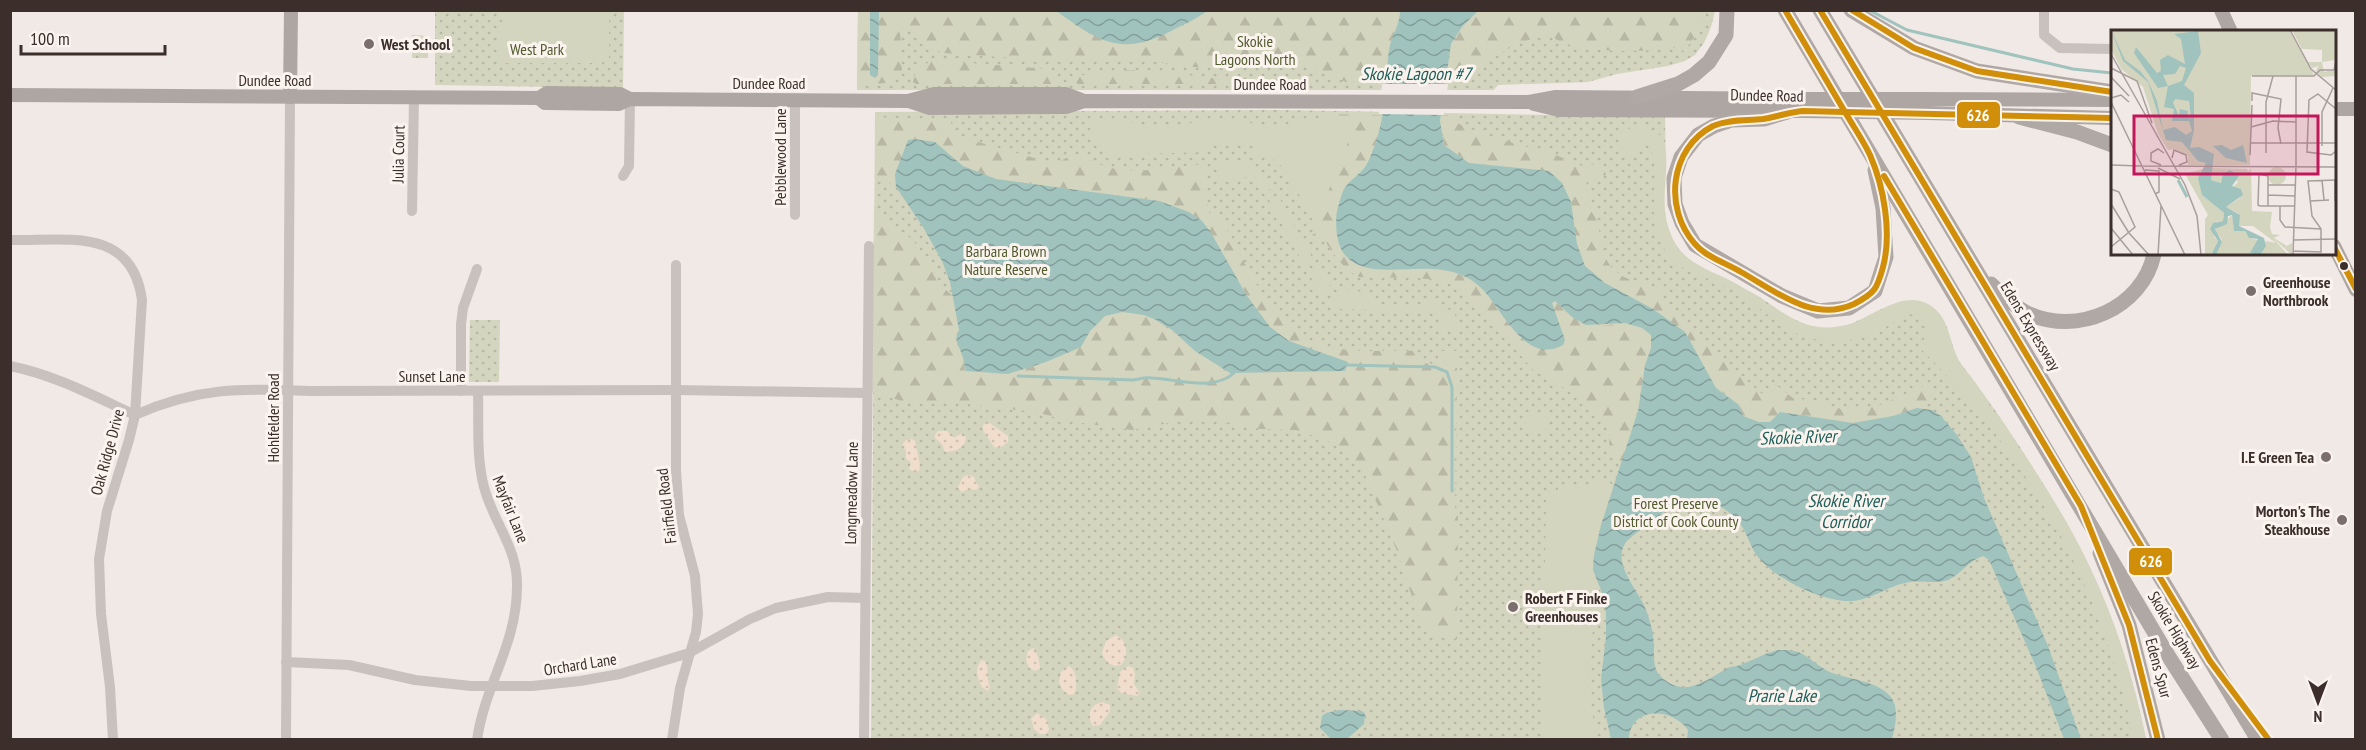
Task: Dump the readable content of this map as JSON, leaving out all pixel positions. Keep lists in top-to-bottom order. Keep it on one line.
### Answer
{"streets":{"highway":["Edens Expressway","Skokie Highway","Edens Spur"],"main road":["Dundee Road"],"street":["Julia Court","Pebblewood Lane","Sunset Lane","Hohlfelder Road","Oak Ridge Drive","Longmeadow Lane","Fairfield Road","Mayfair Lane","Orchard Lane"]},"crossings":[["Dundee Road","Julia Court"],["Dundee Road","Pebblewood Lane"],["Dundee Road","Hohlfelder Road"],["Edens Expressway","Skokie Highway"],["Sunset Lane","Hohlfelder Road"],["Sunset Lane","Oak Ridge Drive"],["Sunset Lane","Longmeadow Lane"],["Sunset Lane","Fairfield Road"],["Sunset Lane","Mayfair Lane"],["Hohlfelder Road","Orchard Lane"],["Longmeadow Lane","Orchard Lane"],["Fairfield Road","Orchard Lane"],["Mayfair Lane","Orchard Lane"],["Skokie Highway","Edens Spur"]],"water":["Skokie Lagoon #7","Skokie River","Skokie River Corridor","Prarie Lake"],"parks":["Skokie Lagoons North","West Park","Barbara Brown Nature Reserve","Forest Preserve District of Cook County"],"places":["West School","Greenhouse Northbrook","I.E Green Tea","Morton's The Steakhouse","Robert F Finke Greenhouses"],"lines":["transit line 626"],"scale_bar":"100 m","north":"bottom"}
